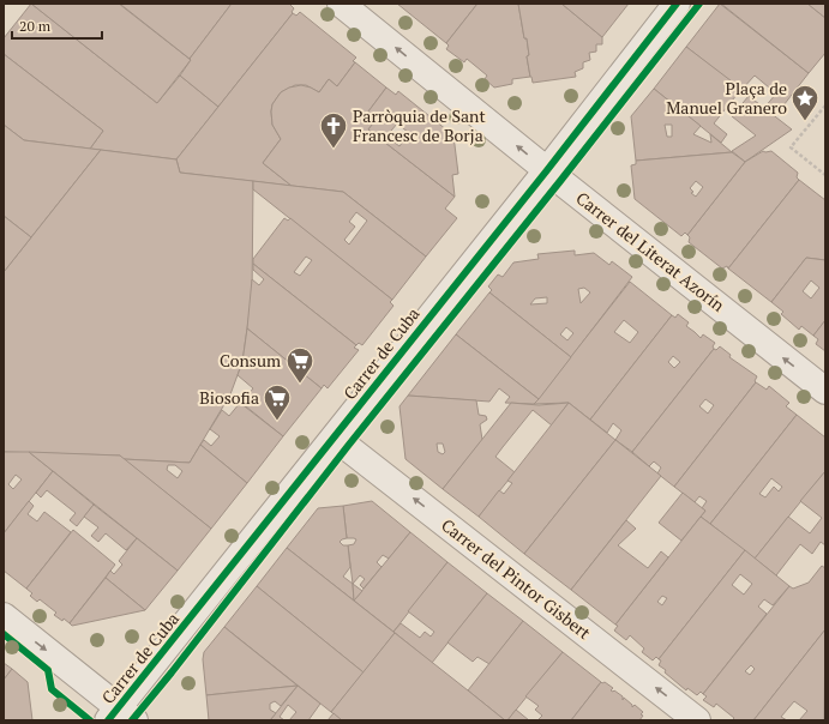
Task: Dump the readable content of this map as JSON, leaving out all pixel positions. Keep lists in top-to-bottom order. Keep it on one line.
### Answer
{"streets":{"street":["Carrer del Literat Azorín","Carrer de Cuba","Carrer del Pintor Gisbert"]},"crossings":[["Carrer del Literat Azorín","Carrer de Cuba"],["Carrer de Cuba","Carrer del Pintor Gisbert"]],"one_way":["Carrer del Literat Azorín","Carrer del Pintor Gisbert"],"places":{"place":["Plaça de Manuel Granero"],"church":["Parròquia de Sant Francesc de Borja"],"supermarket":["Consum","Biosofia"]},"scale_bar":"20 m"}
